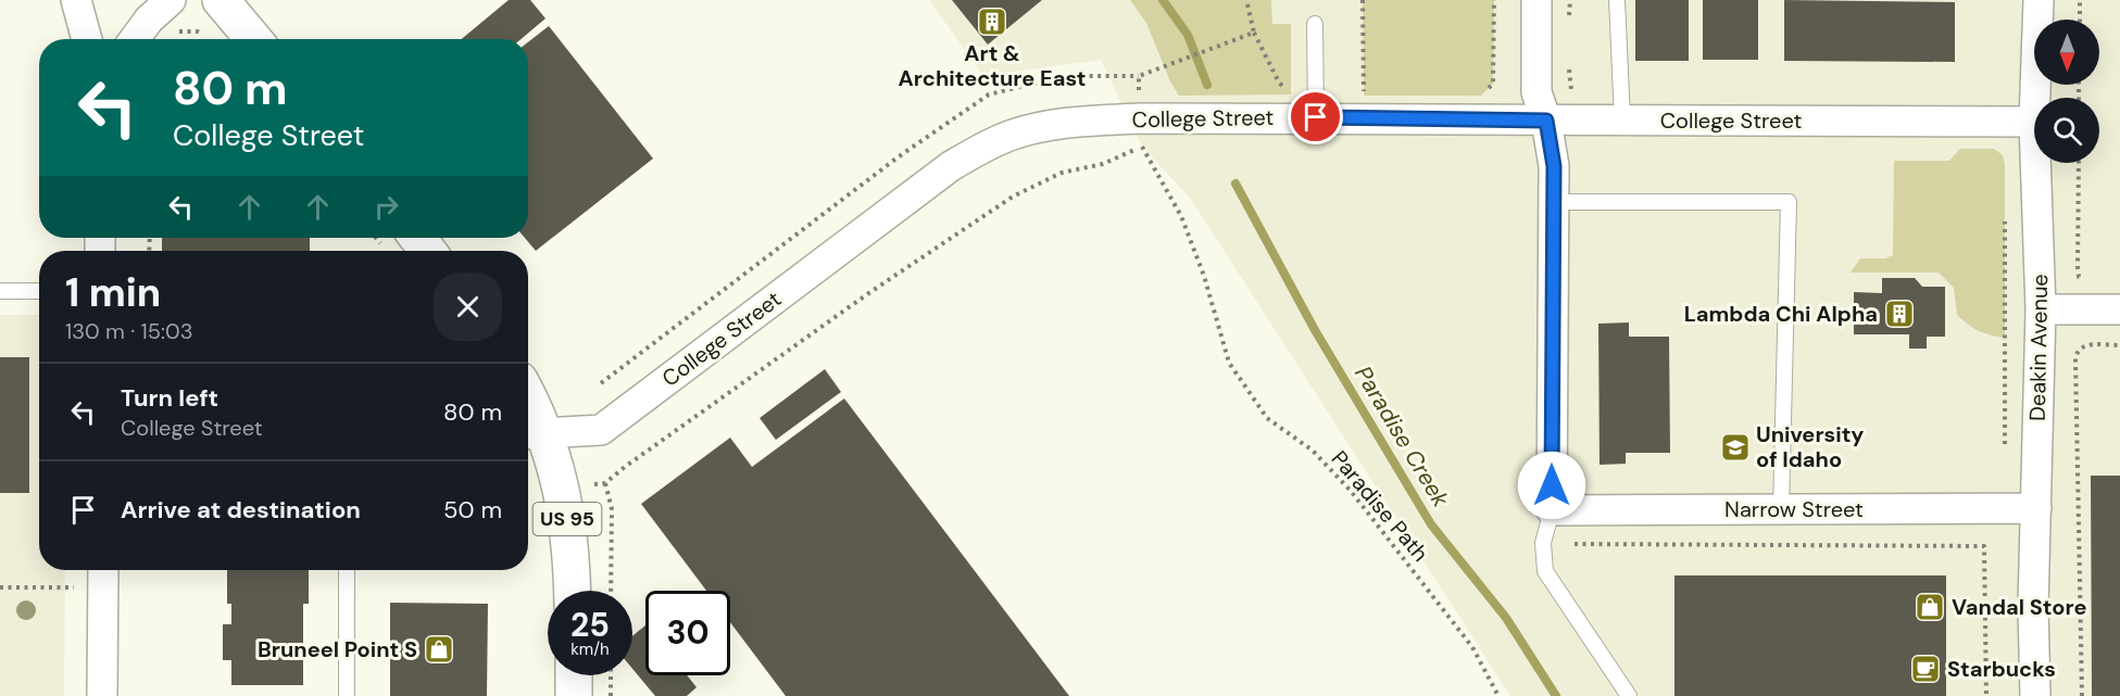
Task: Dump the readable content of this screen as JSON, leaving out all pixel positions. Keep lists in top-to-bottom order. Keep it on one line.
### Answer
{"streets":{"highway":["US 95"],"street":["College Street","Deakin Avenue","Narrow Street"],"path":["Paradise Path"]},"crossings":[["College Street","US 95"],["Deakin Avenue","Narrow Street"]],"water":["Paradise Creek"],"places":{"building":["Art & Architecture East","Lambda Chi Alpha"],"school or university":["University of Idaho"],"shop":["Vandal Store","Bruneel Point S"],"cafe":["Starbucks"]},"north":"bottom","page":{"turn":["80 m","College Street"],"heading":["1 min","130 m · 15:03"],"list":[{"name":"Turn left","note":"College Street","value":"80 m"},{"name":"Arrive at destination","value":"50 m"}],"speed":"25 km/h","limit":"30"}}
